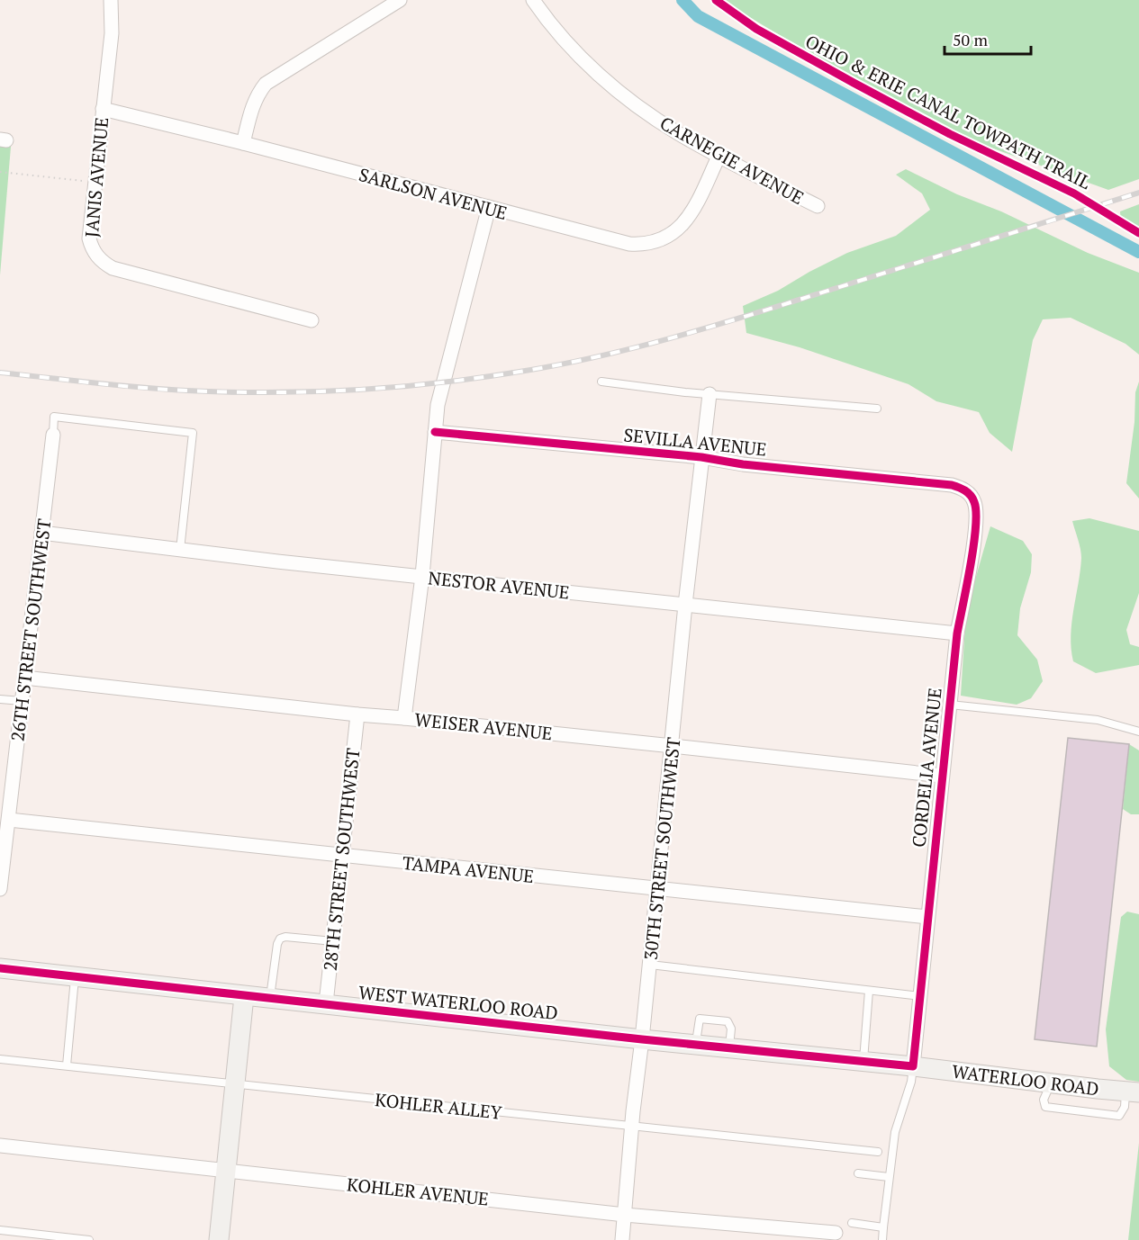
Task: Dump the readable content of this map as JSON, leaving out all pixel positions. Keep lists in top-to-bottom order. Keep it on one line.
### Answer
{"streets":{"main road":["WEST WATERLOO ROAD","WATERLOO ROAD"],"street":["CARNEGIE AVENUE","JANIS AVENUE","SARLSON AVENUE","SEVILLA AVENUE","NESTOR AVENUE","26TH STREET SOUTHWEST","WEISER AVENUE","CORDELIA AVENUE","30TH STREET SOUTHWEST","28TH STREET SOUTHWEST","TAMPA AVENUE","KOHLER AVENUE"],"lane":["KOHLER ALLEY"],"cycle path":["OHIO & ERIE CANAL TOWPATH TRAIL"]},"crossings":[["CARNEGIE AVENUE","SARLSON AVENUE"],["JANIS AVENUE","SARLSON AVENUE"],["SEVILLA AVENUE","CORDELIA AVENUE"],["SEVILLA AVENUE","30TH STREET SOUTHWEST"],["NESTOR AVENUE","26TH STREET SOUTHWEST"],["NESTOR AVENUE","CORDELIA AVENUE"],["NESTOR AVENUE","30TH STREET SOUTHWEST"],["26TH STREET SOUTHWEST","WEISER AVENUE"],["26TH STREET SOUTHWEST","TAMPA AVENUE"],["WEISER AVENUE","CORDELIA AVENUE"],["WEISER AVENUE","30TH STREET SOUTHWEST"],["WEISER AVENUE","28TH STREET SOUTHWEST"],["CORDELIA AVENUE","TAMPA AVENUE"],["CORDELIA AVENUE","WEST WATERLOO ROAD"],["CORDELIA AVENUE","WATERLOO ROAD"],["30TH STREET SOUTHWEST","TAMPA AVENUE"],["30TH STREET SOUTHWEST","WEST WATERLOO ROAD"],["30TH STREET SOUTHWEST","KOHLER ALLEY"],["30TH STREET SOUTHWEST","KOHLER AVENUE"],["28TH STREET SOUTHWEST","TAMPA AVENUE"],["28TH STREET SOUTHWEST","WEST WATERLOO ROAD"],["WEST WATERLOO ROAD","WATERLOO ROAD"]],"scale_bar":"50 m"}
